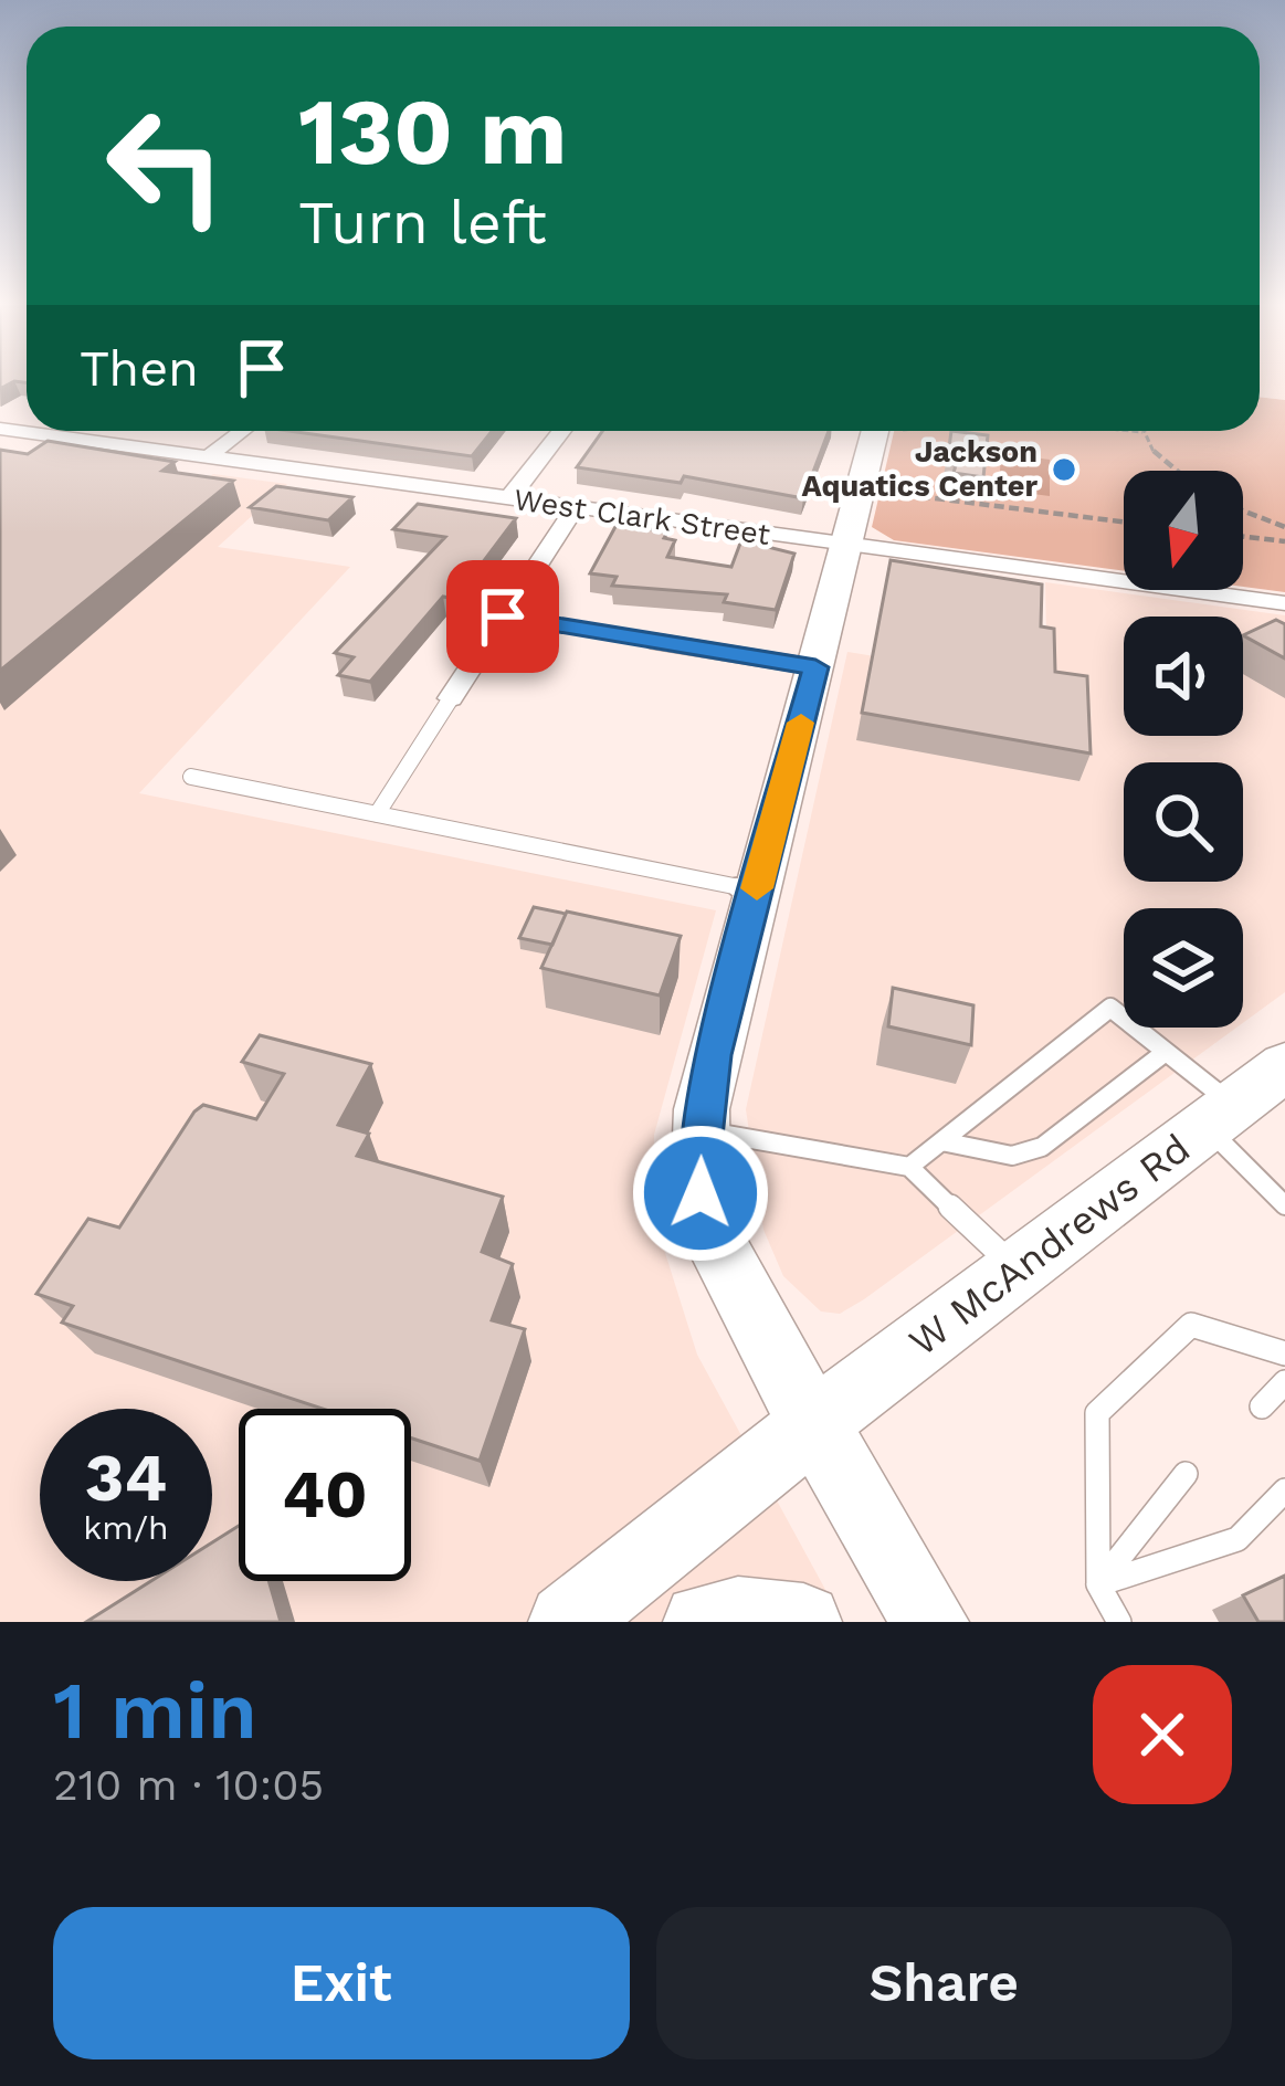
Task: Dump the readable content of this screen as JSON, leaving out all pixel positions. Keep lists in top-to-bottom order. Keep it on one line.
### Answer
{"streets":{"street":["West Clark Street","W McAndrews Rd"]},"places":["Jackson Aquatics Center"],"north":"bottom","page":{"turn":["130 m","Turn left"],"then":"Then","speed":"34 km/h","limit":"40","heading":["1 min","210 m · 10:05"],"buttons":["Exit","Share"]}}
